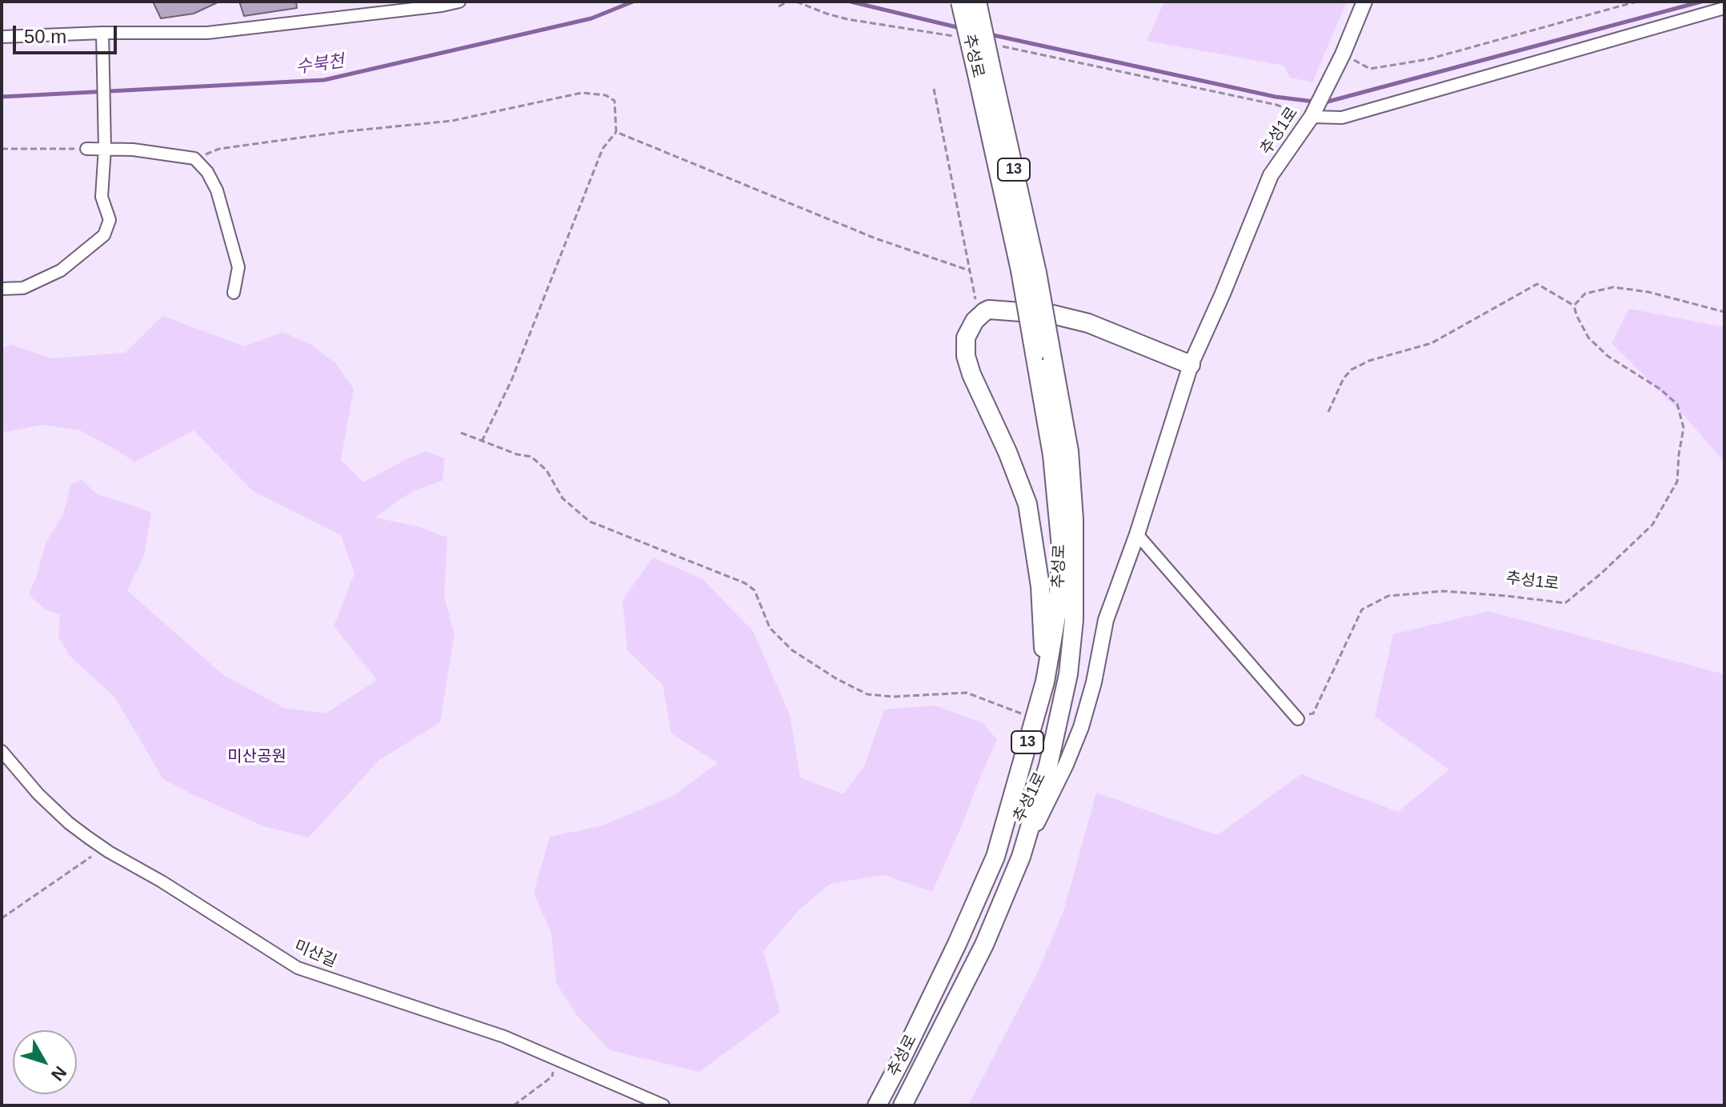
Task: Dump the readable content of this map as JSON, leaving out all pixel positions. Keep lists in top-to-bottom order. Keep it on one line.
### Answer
{"streets":{"main road":["추성로","13"],"street":["추성1로","미산길"]},"crossings":[["추성로","추성1로"]],"water":["수북천"],"parks":["미산공원"],"scale_bar":"50 m","north":"bottom right"}
